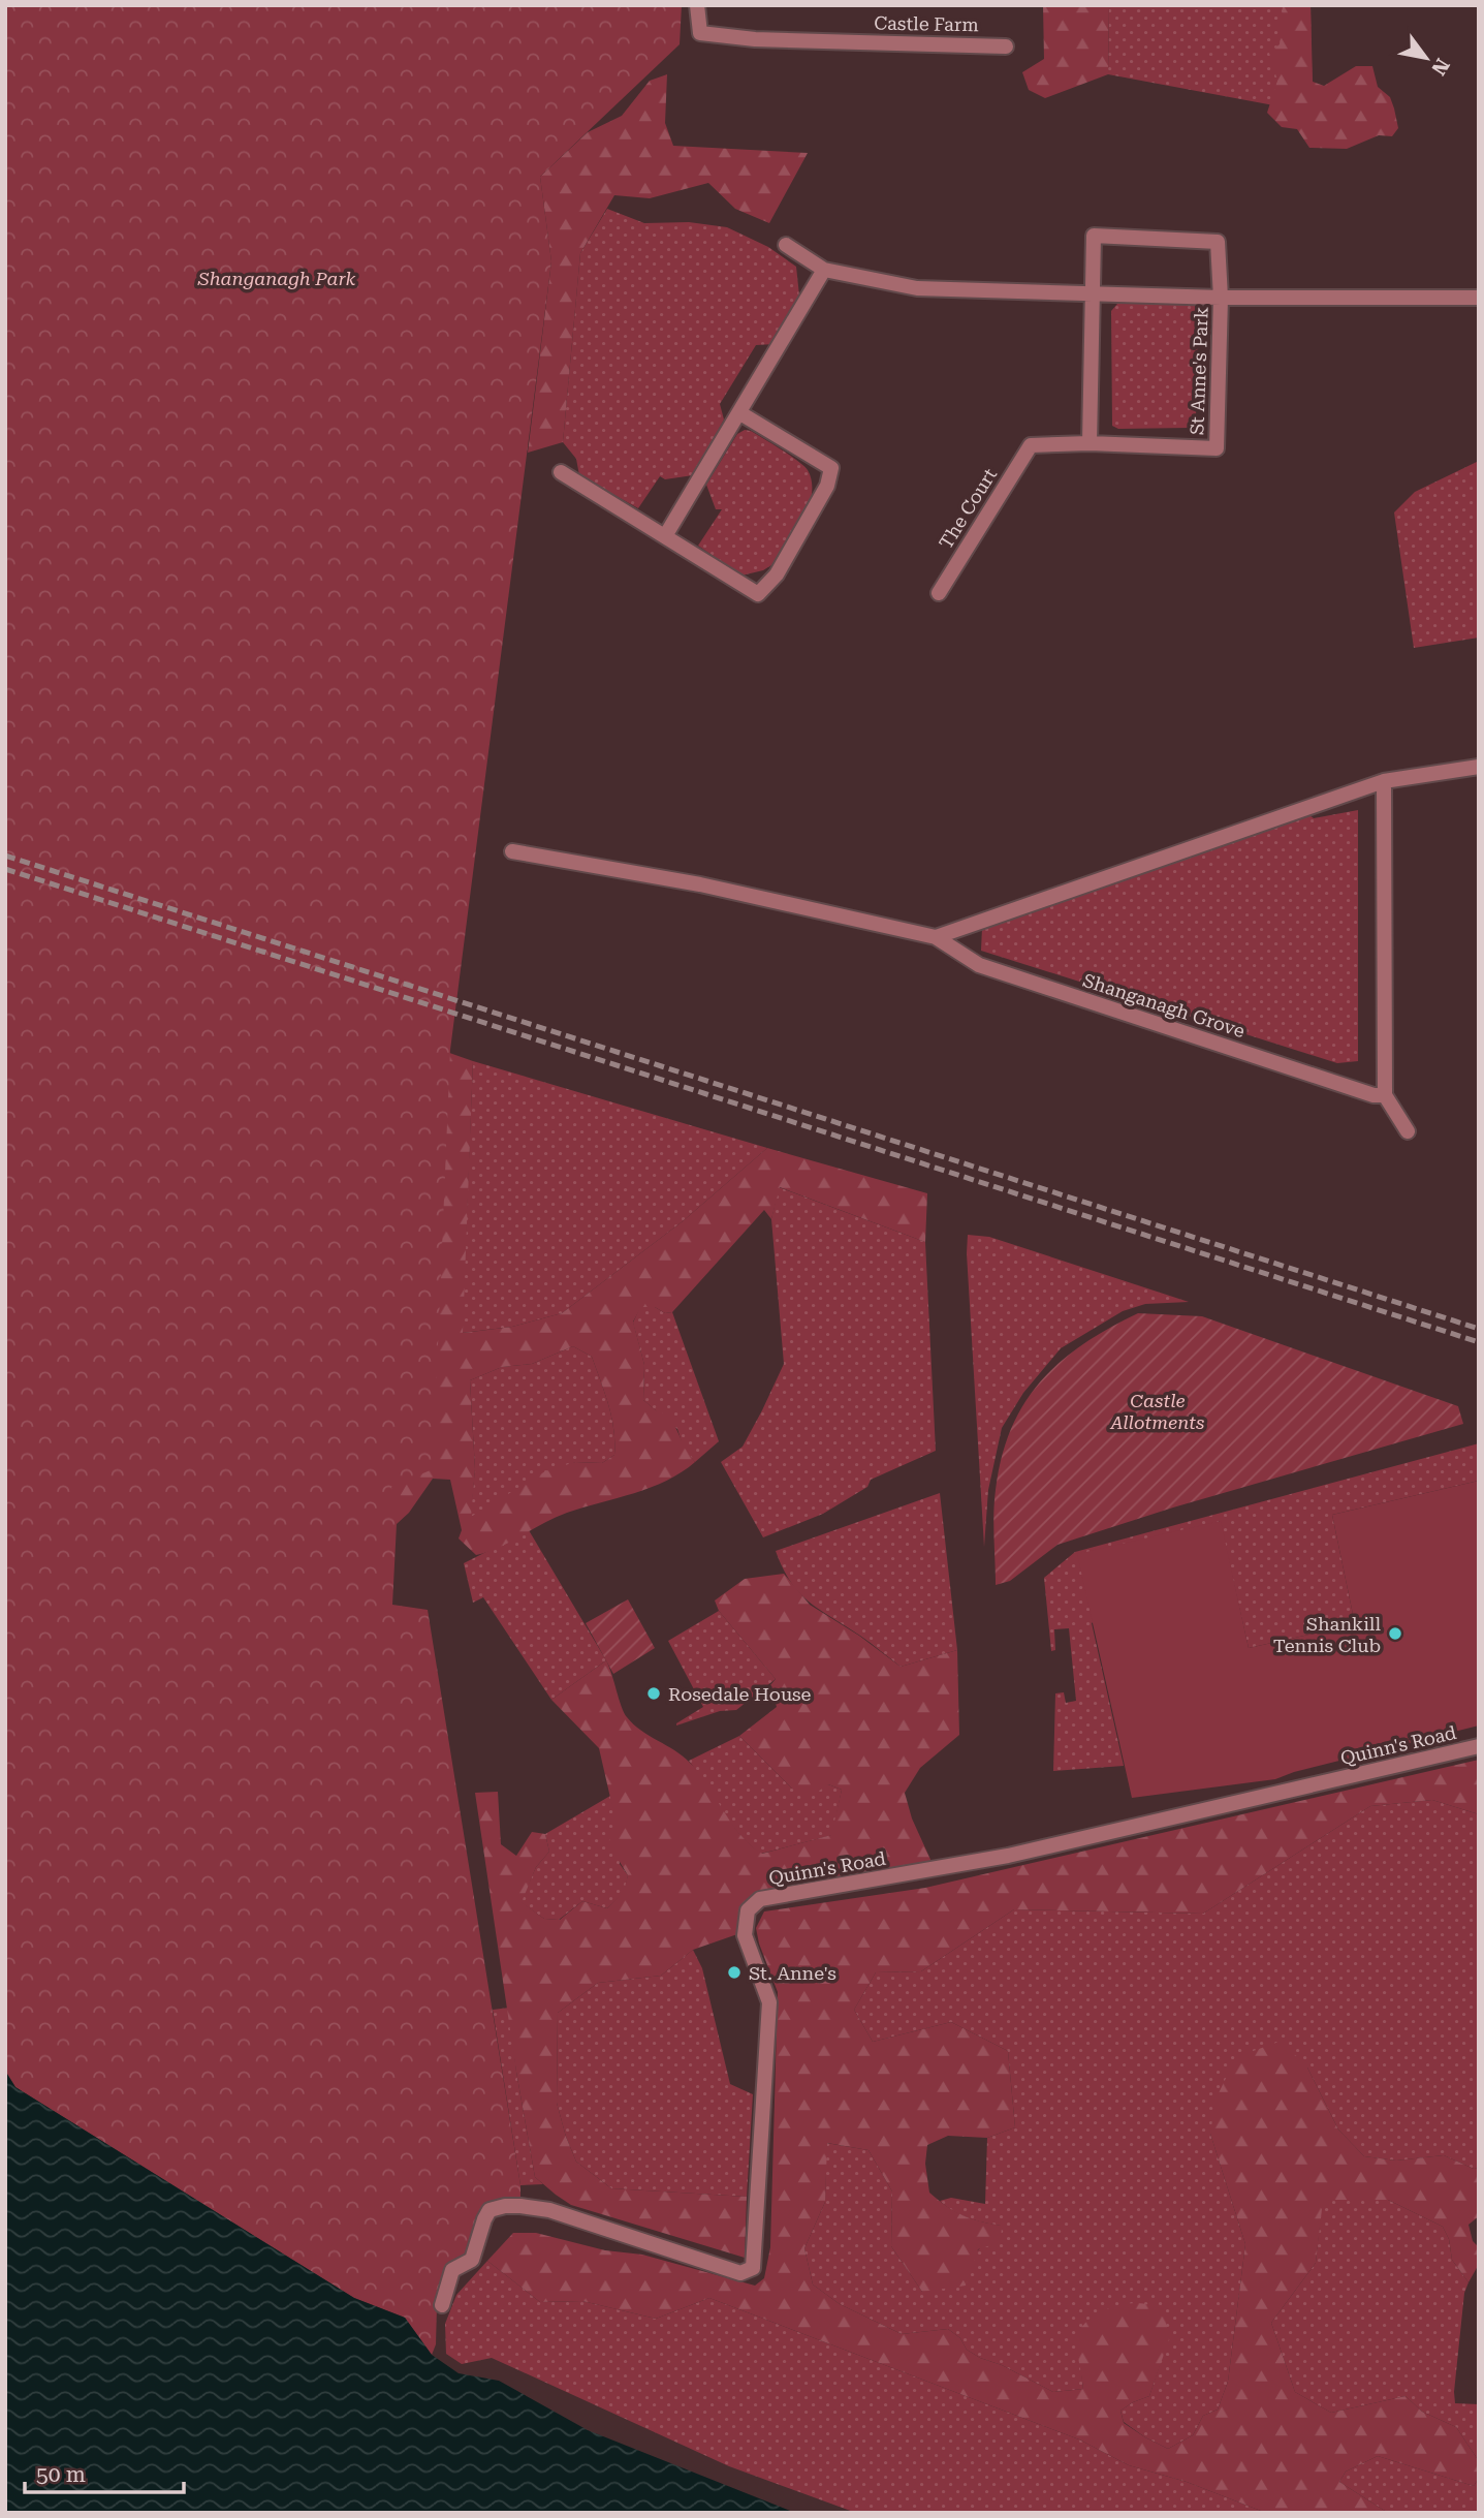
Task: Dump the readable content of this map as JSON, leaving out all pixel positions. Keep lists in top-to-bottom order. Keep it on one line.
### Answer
{"streets":{"street":["Castle Farm","St Anne's Park","The Court","Shanganagh Grove","Quinn's Road"]},"crossings":[["St Anne's Park","The Court"]],"parks":["Shanganagh Park","Castle Allotments"],"places":["Shankill Tennis Club","Rosedale House","St. Anne's"],"scale_bar":"50 m","north":"bottom right"}
